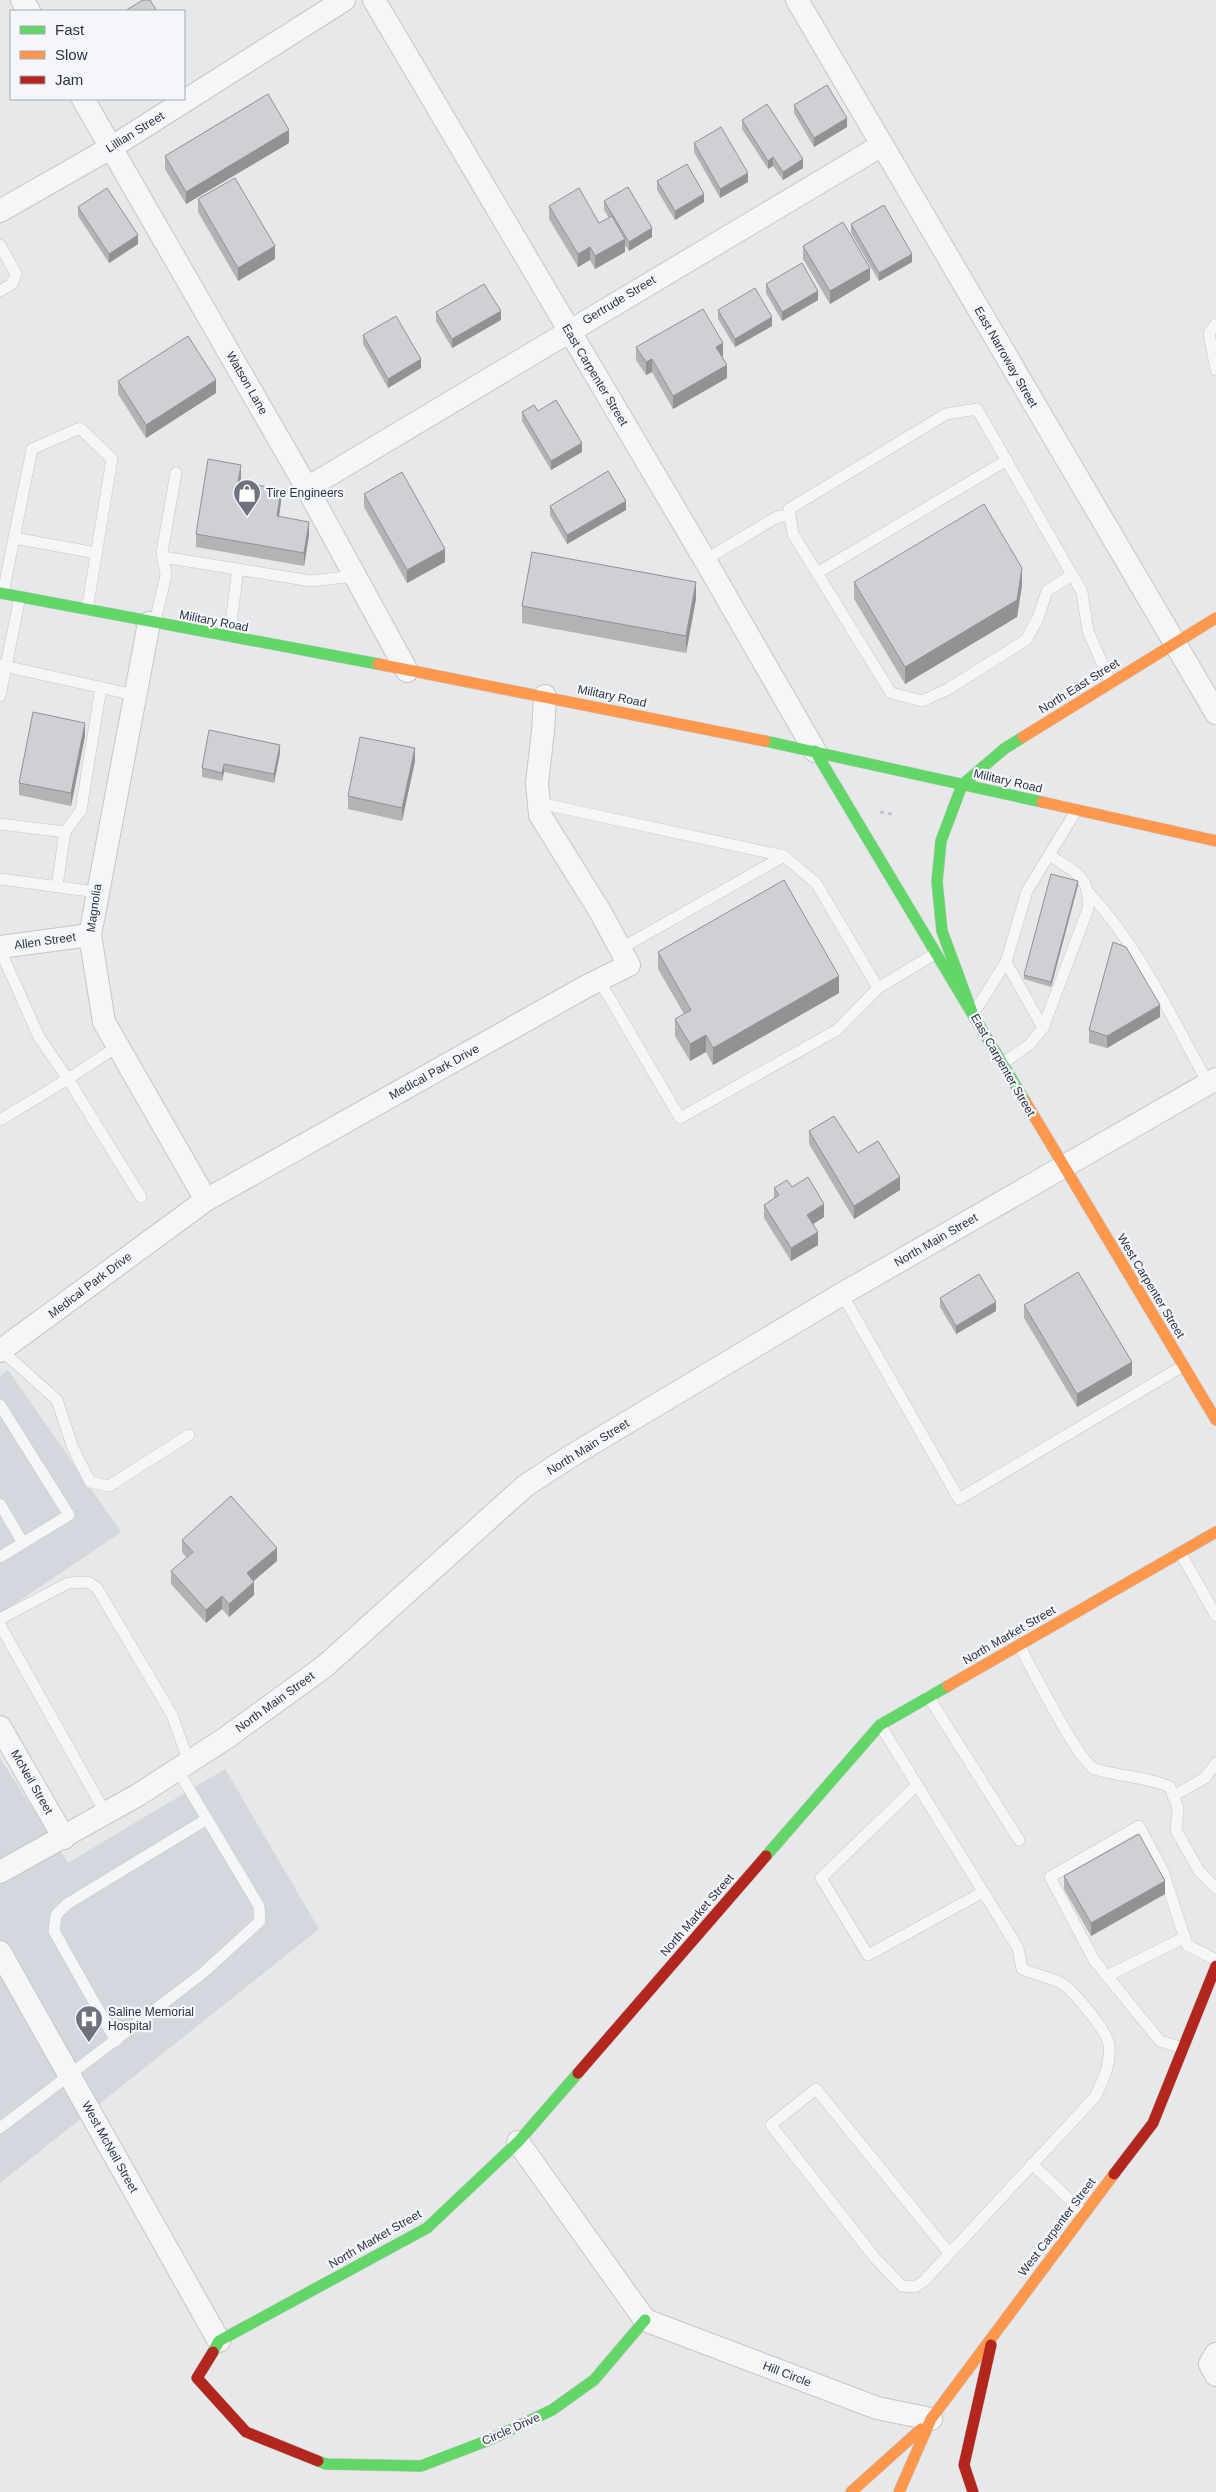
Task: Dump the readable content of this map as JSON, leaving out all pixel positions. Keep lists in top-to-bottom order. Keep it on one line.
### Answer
{"streets":{"main road":["East Carpenter Street","Military Road","North East Street","West Carpenter Street","North Market Street","Circle Drive"],"street":["Lillian Street","Gertrude Street","East Narroway Street","Watson Lane","Magnolia","Allen Street","Medical Park Drive","North Main Street","McNeil Street","West McNeil Street","Hill Circle"]},"crossings":[["Lillian Street","Watson Lane"],["Gertrude Street","East Narroway Street"],["Gertrude Street","East Carpenter Street"],["Gertrude Street","Watson Lane"],["East Narroway Street","North East Street"],["East Carpenter Street","Military Road"],["East Carpenter Street","North East Street"],["East Carpenter Street","North Main Street"],["East Carpenter Street","West Carpenter Street"],["Watson Lane","Military Road"],["Military Road","North East Street"],["Military Road","Magnolia"],["Military Road","Medical Park Drive"],["Magnolia","Allen Street"],["Magnolia","Medical Park Drive"],["North Main Street","West Carpenter Street"],["North Main Street","McNeil Street"],["West Carpenter Street","Hill Circle"],["North Market Street","West McNeil Street"],["North Market Street","Circle Drive"],["West McNeil Street","Circle Drive"],["Hill Circle","Circle Drive"]],"places":{"shop":["Tire Engineers"],"hospital":["Saline Memorial Hospital"]},"legend":["Fast","Slow","Jam"]}
